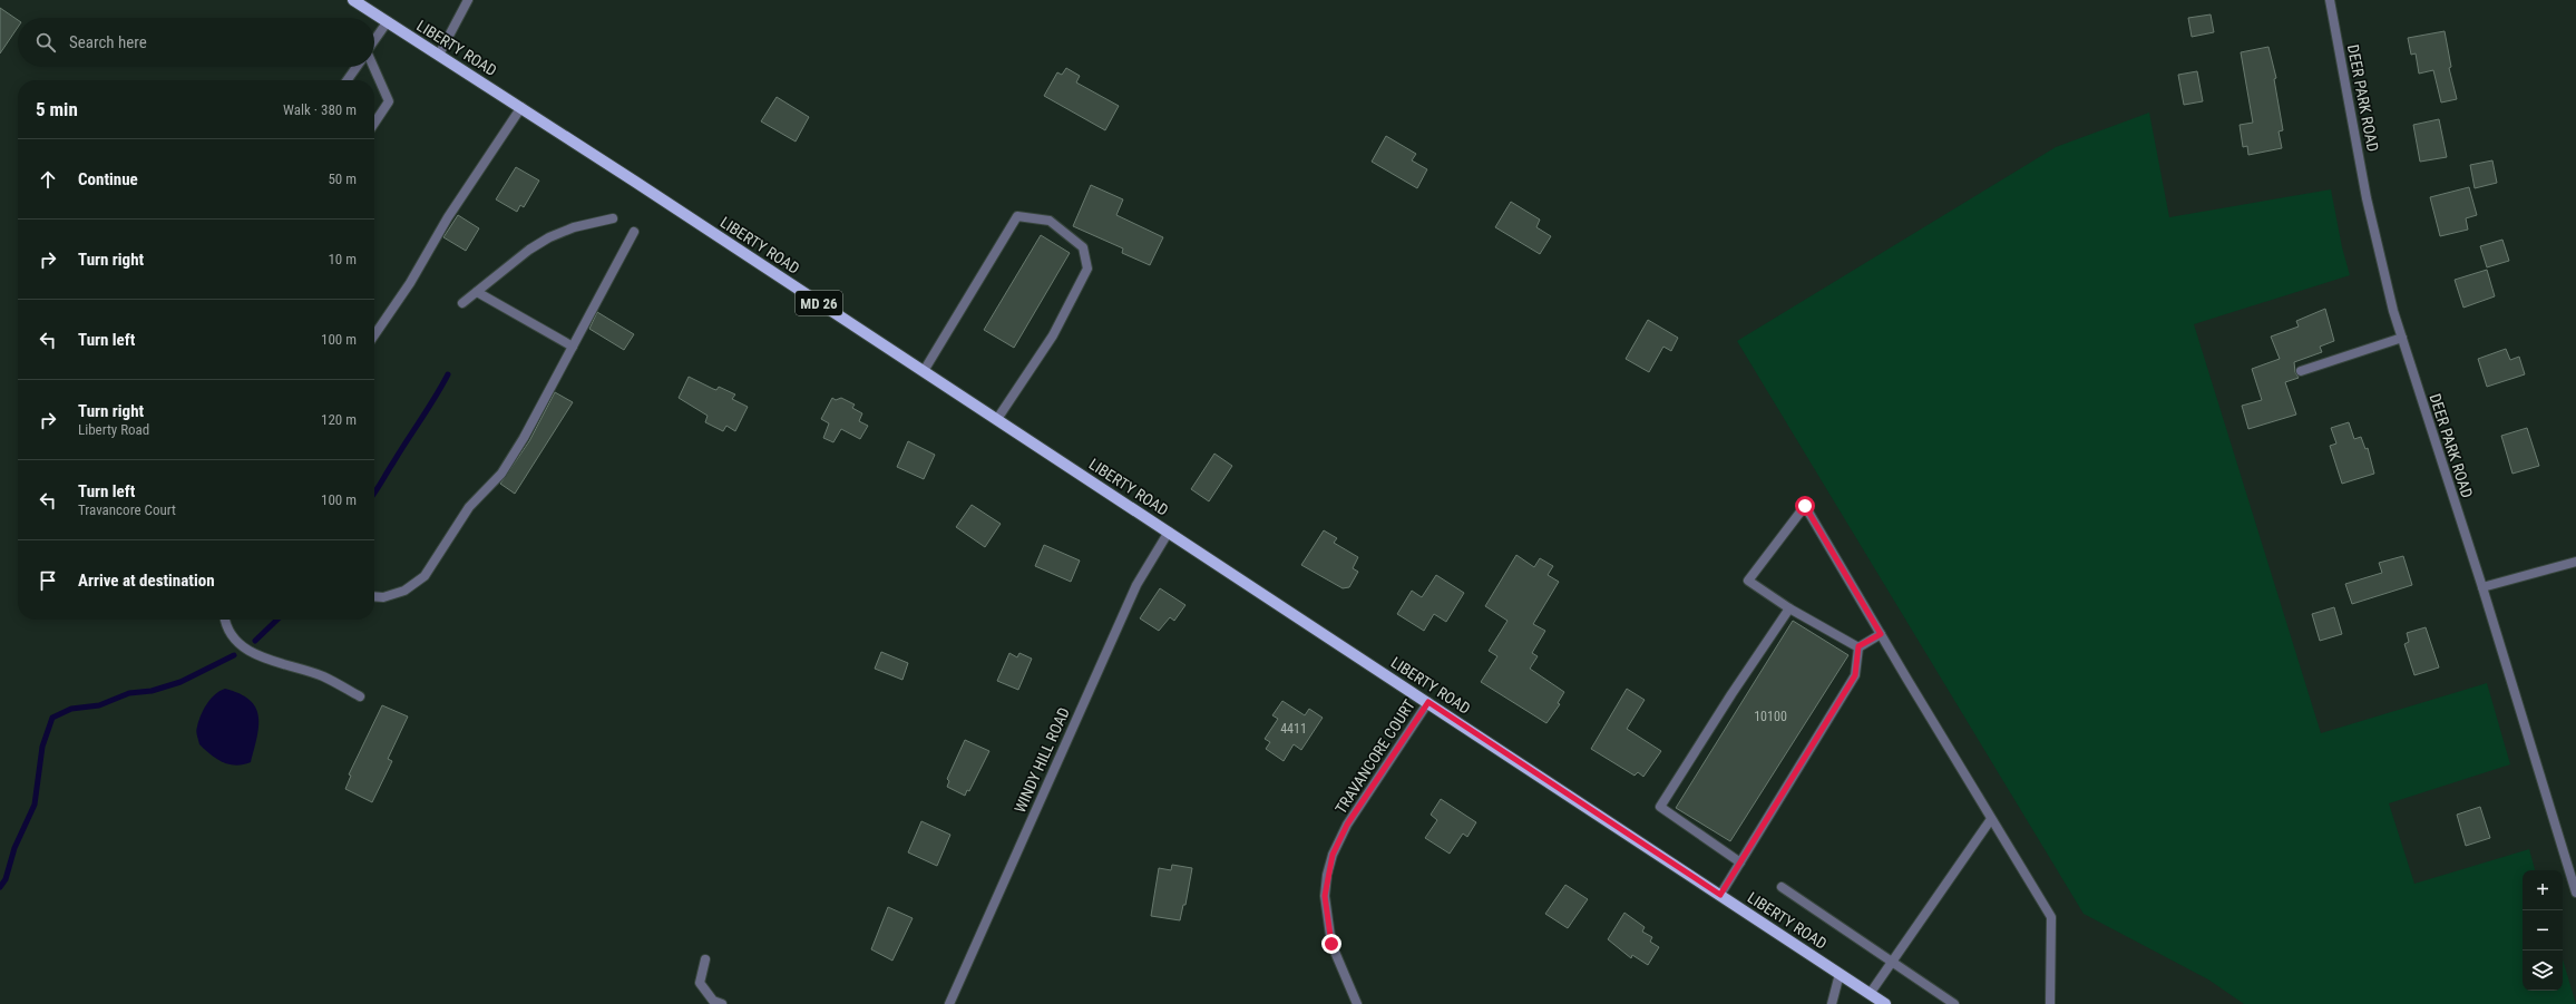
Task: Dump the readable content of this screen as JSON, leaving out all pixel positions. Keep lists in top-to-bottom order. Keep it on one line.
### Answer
{"streets":{"main road":["LIBERTY ROAD","MD 26"],"street":["DEER PARK ROAD","TRAVANCORE COURT","WINDY HILL ROAD"]},"crossings":[["LIBERTY ROAD","TRAVANCORE COURT"],["LIBERTY ROAD","WINDY HILL ROAD"]],"house_numbers":["10100","4411"],"page":{"search":"Search here","heading":["5 min","Walk · 380 m"],"list":[["Continue","50 m"],["Turn right","10 m"],["Turn left","100 m"],["Turn right","Liberty Road","120 m"],["Turn left","Travancore Court","100 m"],"Arrive at destination"],"map_buttons":["+","−"]}}
